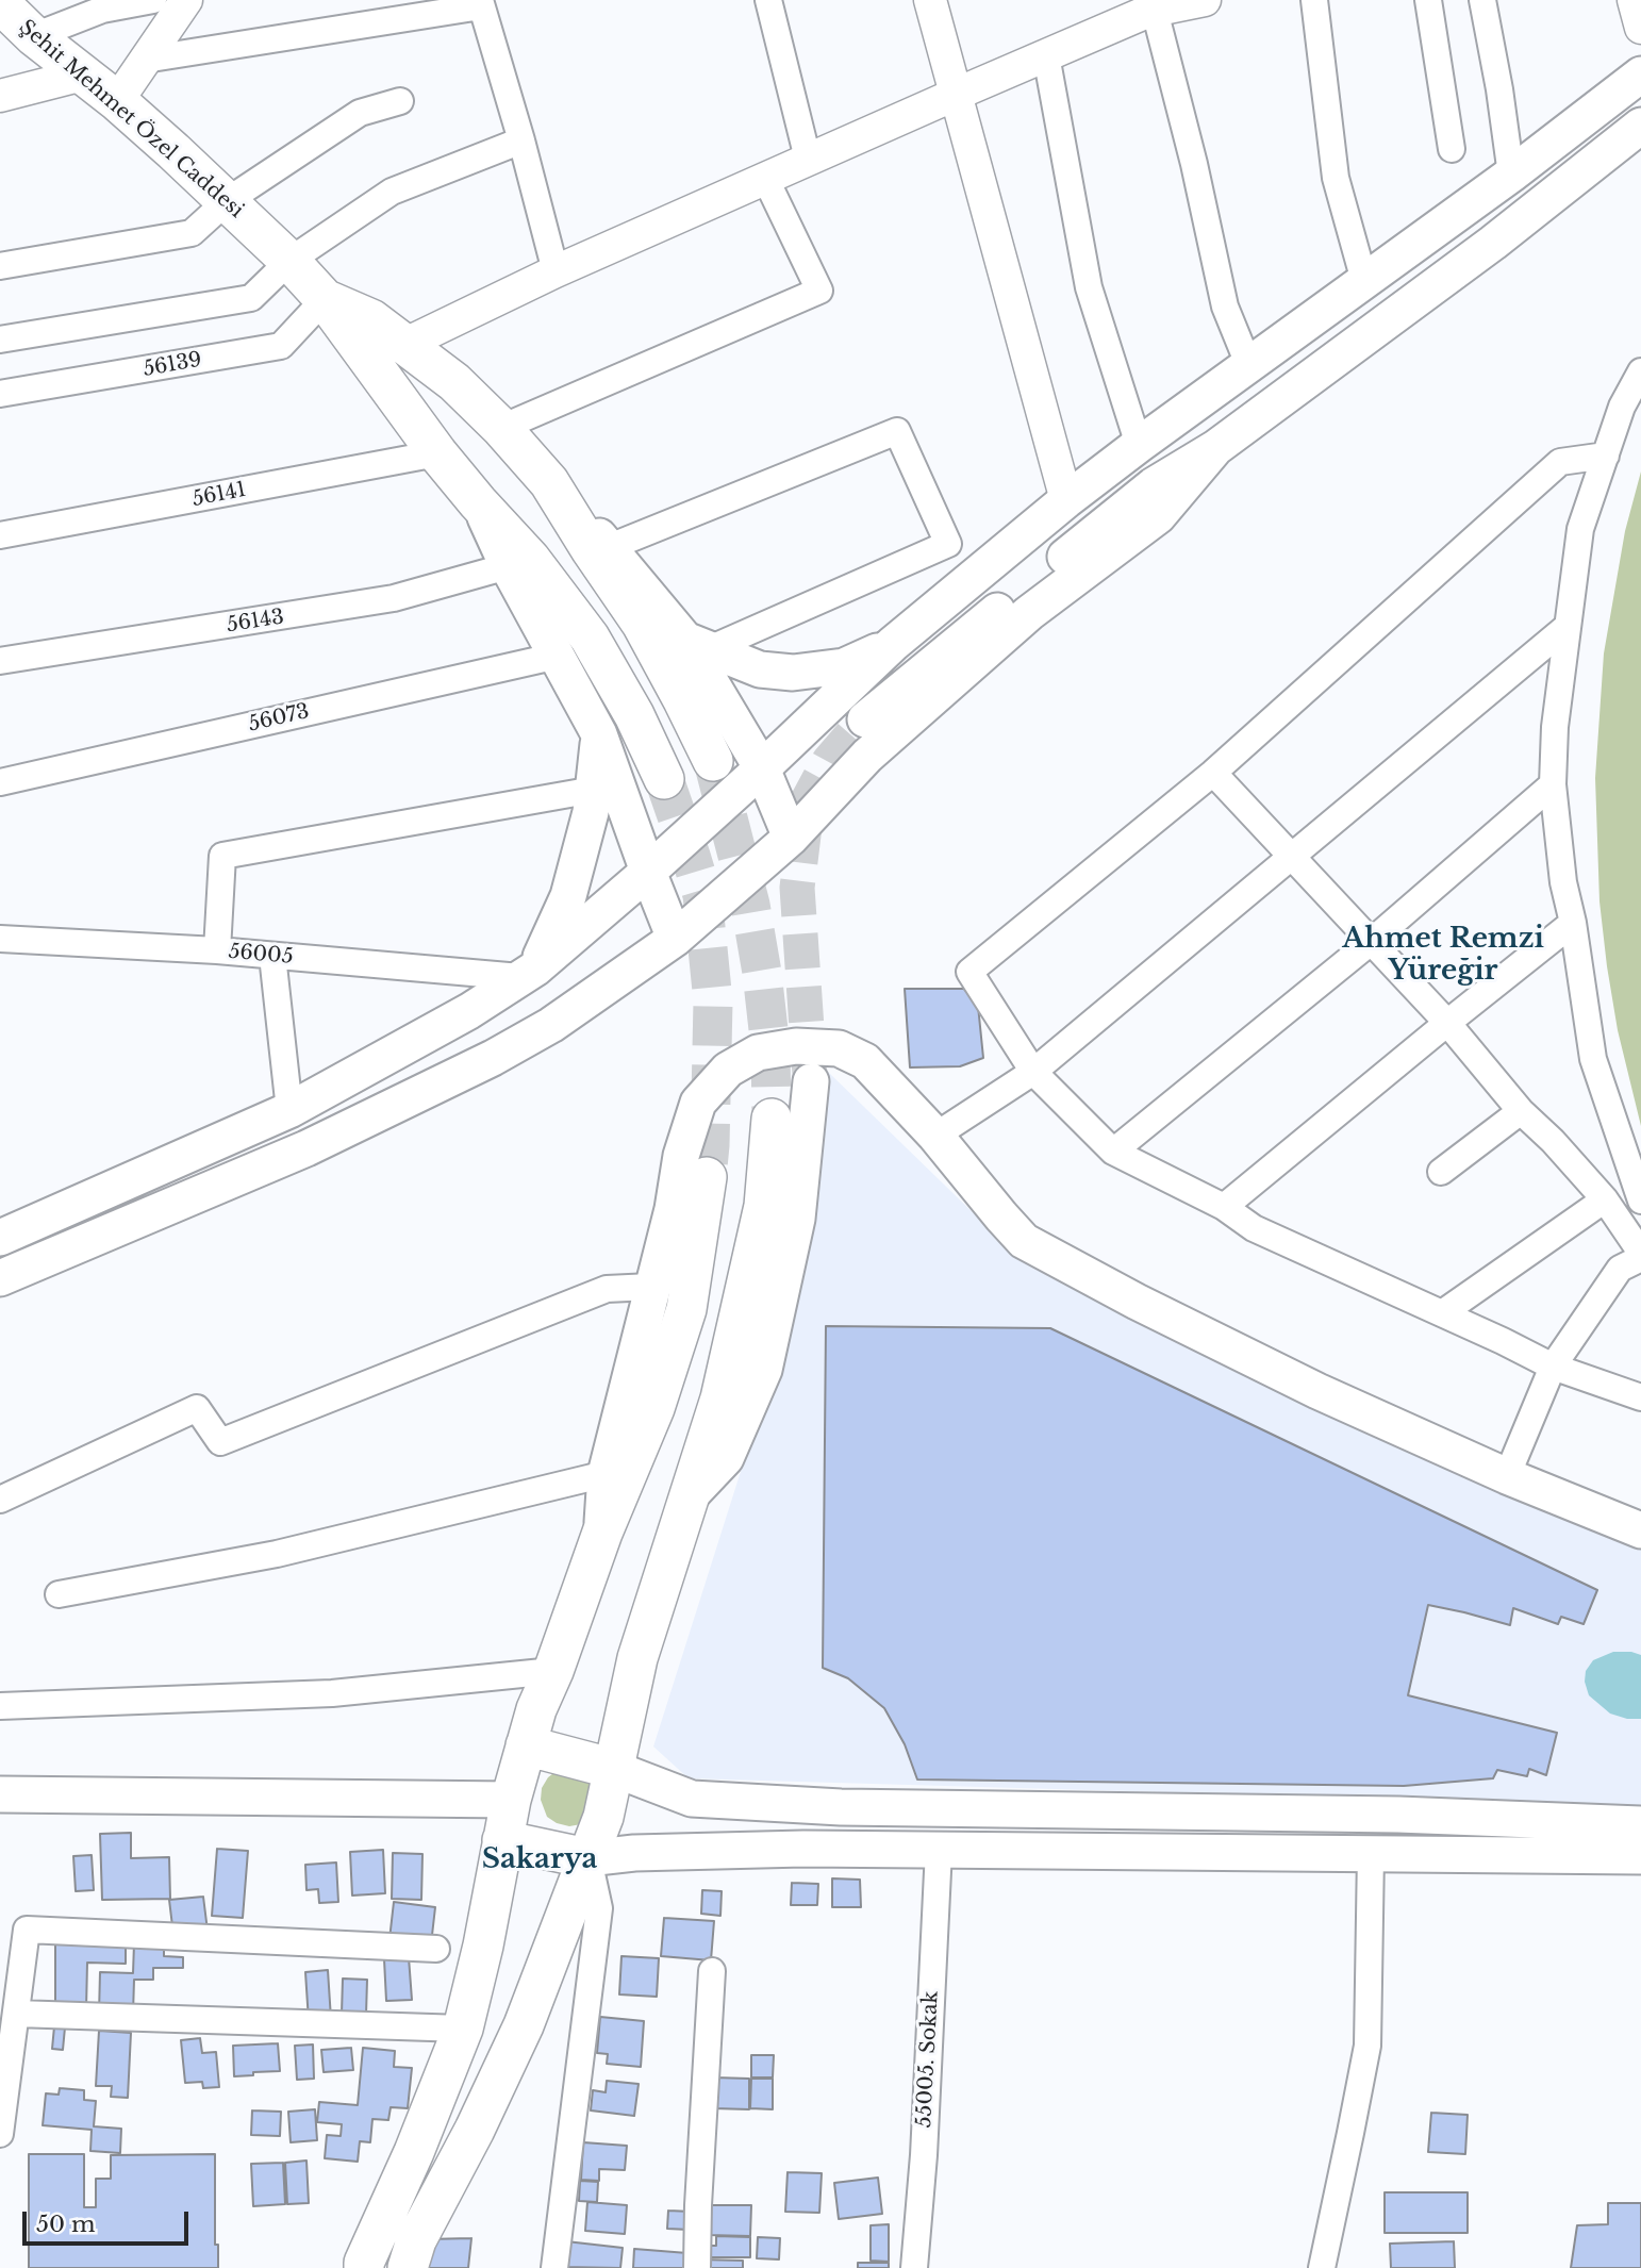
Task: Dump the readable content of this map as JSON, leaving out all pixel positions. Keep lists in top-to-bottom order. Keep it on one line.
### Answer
{"streets":{"main road":["Şehit Mehmet Özel Caddesi"],"street":["56139","56141","56143","56073","56005","55005. Sokak"]},"crossings":[["Şehit Mehmet Özel Caddesi","56139"],["Şehit Mehmet Özel Caddesi","56141"]],"districts":["Ahmet Remzi Yüreğir","Sakarya"],"scale_bar":"50 m"}
